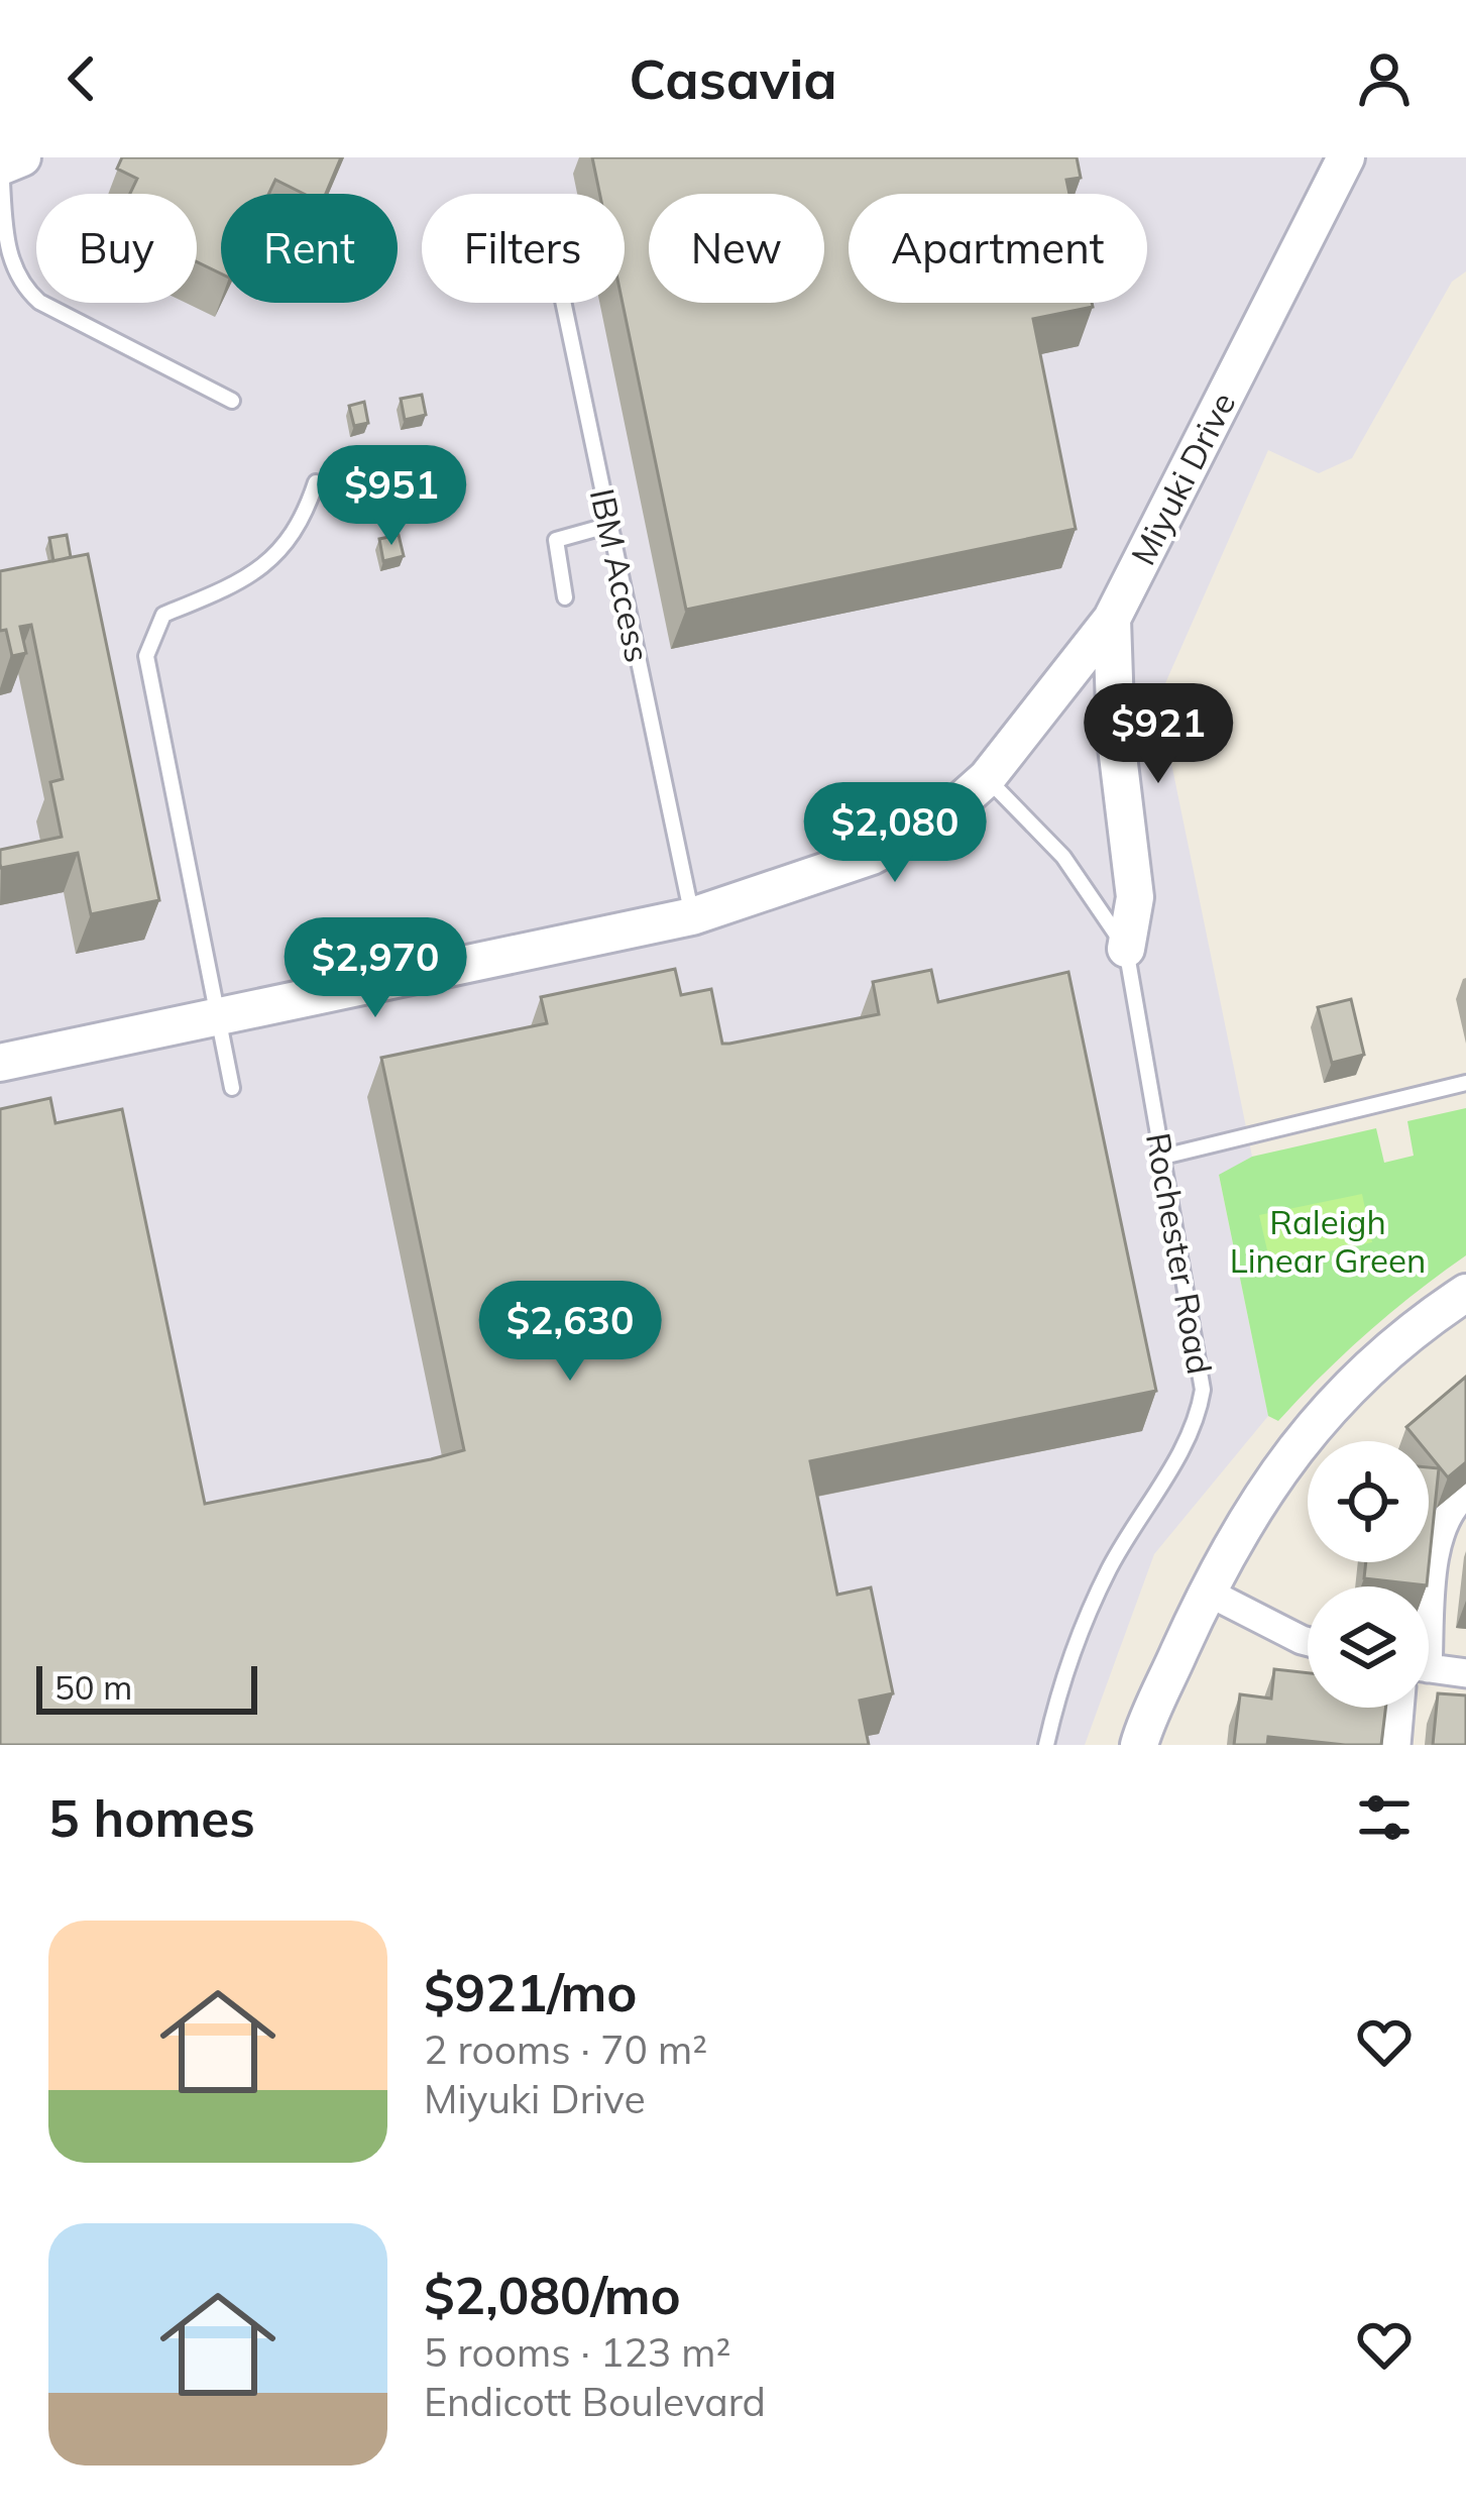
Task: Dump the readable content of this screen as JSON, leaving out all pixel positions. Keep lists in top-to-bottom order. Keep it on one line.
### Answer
{"streets":{"street":["Miyuki Drive"],"lane":["IBM Access","Rochester Road"]},"crossings":[["Miyuki Drive","IBM Access"],["Miyuki Drive","Rochester Road"]],"parks":["Raleigh Linear Green"],"scale_bar":"50 m","page":{"header":"Casavia","chip":["Buy","Rent","Filters","New","Apartment"],"price":["$951","$921","$2,080","$2,970","$2,630"],"scale":"50 m","heading":"5 homes","list":[{"name":"$921/mo","note":"2 rooms · 70 m² · Miyuki Drive"},{"name":"$2,080/mo","note":"5 rooms · 123 m² · Endicott Boulevard"}]}}
